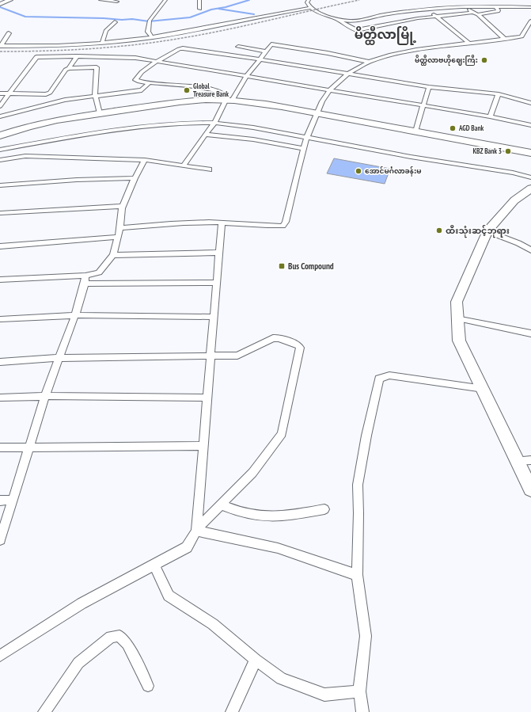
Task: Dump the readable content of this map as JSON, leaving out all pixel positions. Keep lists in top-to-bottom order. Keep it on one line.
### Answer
{"districts":["မိတ္ထီလာမြို့"],"places":{"other":["မိတ္ထီလာဗဟိုဈေးကြီး","Global Treasure Bank","AGD Bank","KBZ Bank 3","အောင်မင်္ဂလာခန်းမ","ထီးသုံးဆင့်ဘုရား"],"transit":["Bus Compound"]}}
